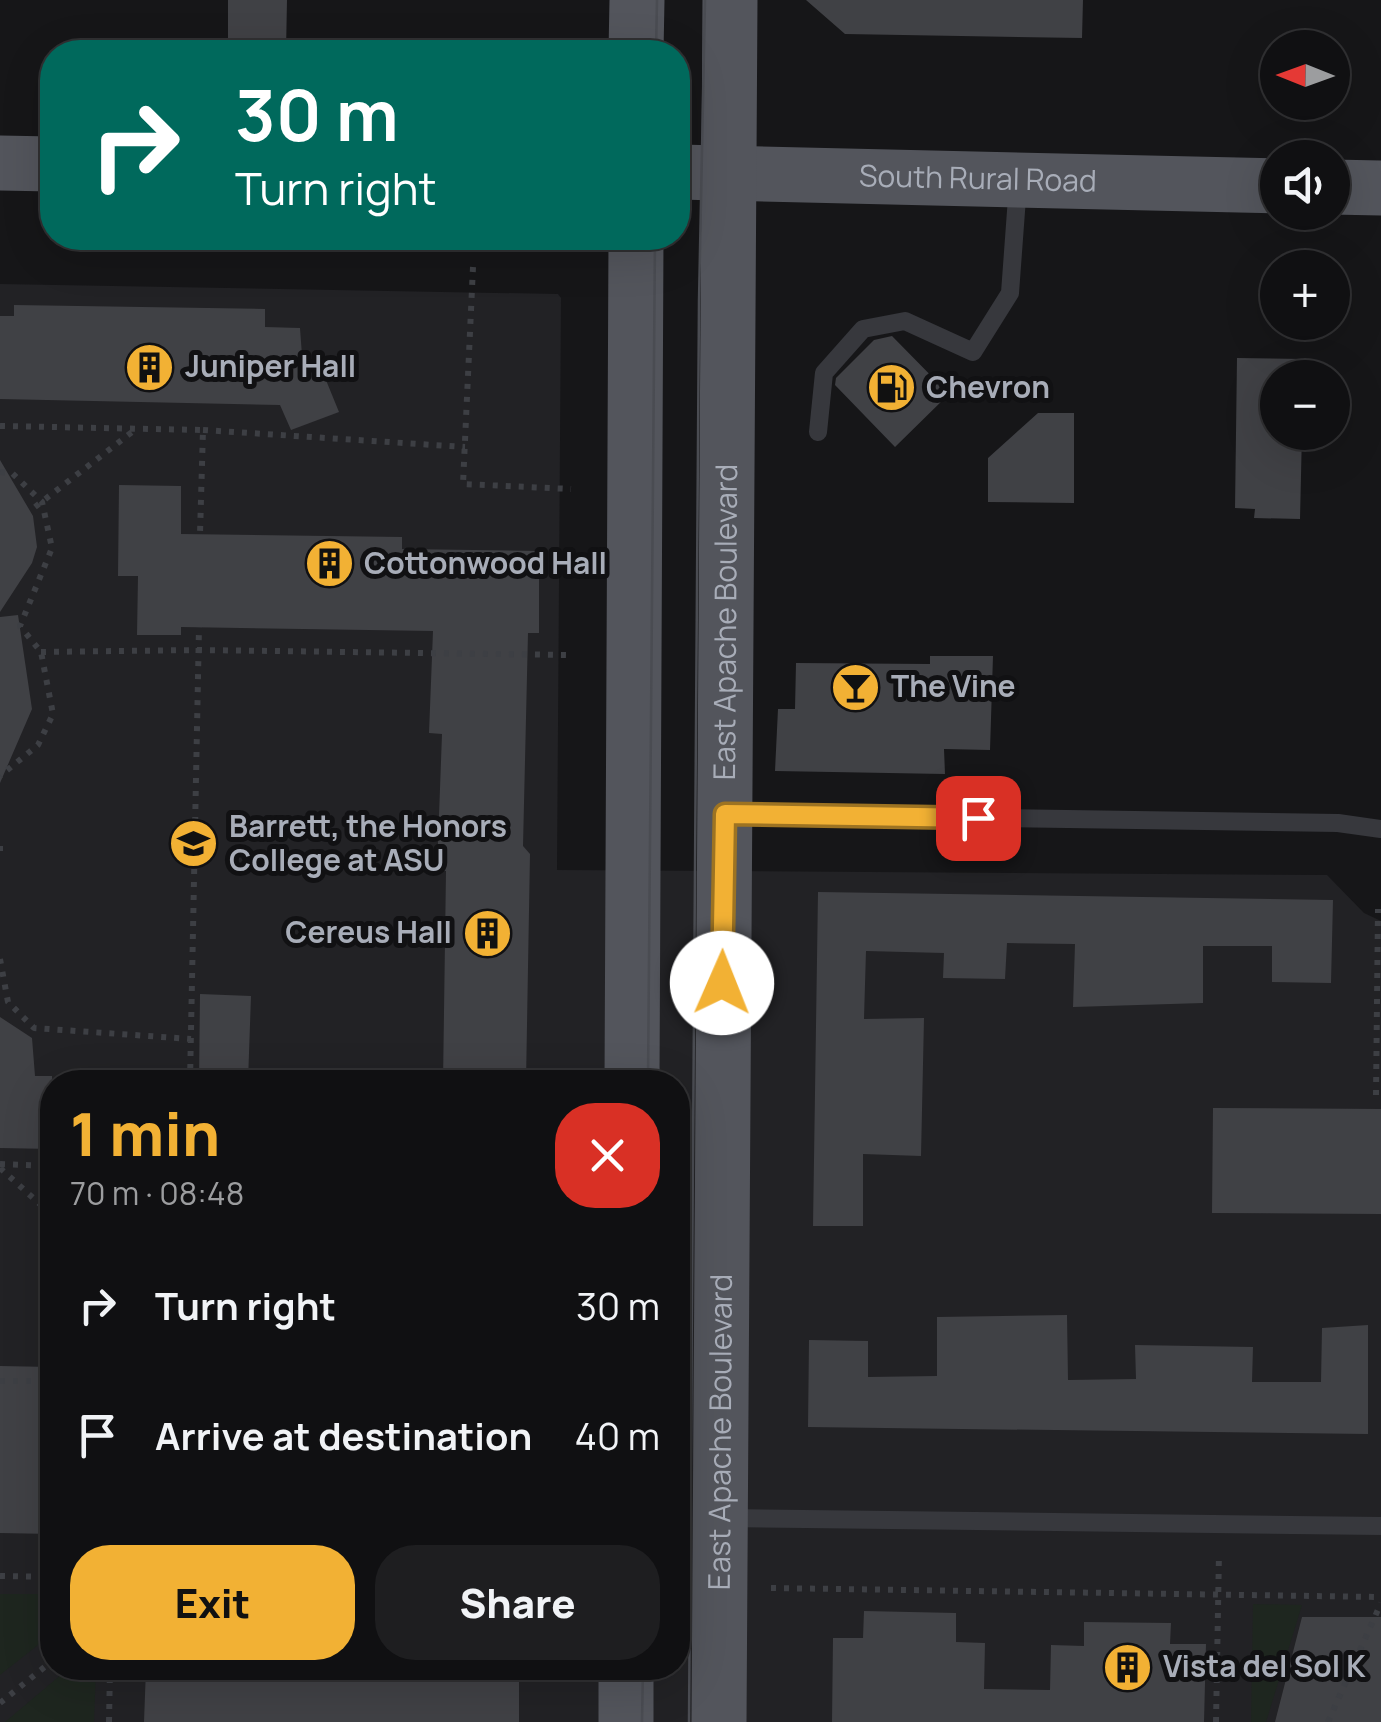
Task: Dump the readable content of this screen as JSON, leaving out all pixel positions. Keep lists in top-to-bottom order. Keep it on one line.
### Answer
{"streets":{"main road":["South Rural Road","East Apache Boulevard"]},"crossings":[["South Rural Road","East Apache Boulevard"]],"places":{"building":["Juniper Hall","Cottonwood Hall","Cereus Hall","Vista del Sol K"],"fuel station":["Chevron"],"bar":["The Vine"],"school or university":["Barrett, the Honors College at ASU"]},"north":"left","page":{"map_buttons":["+","−"],"turn":["30 m","Turn right"],"heading":["1 min","70 m · 08:48"],"list":[{"name":"Turn right","value":"30 m"},{"name":"Arrive at destination","value":"40 m"}],"buttons":["Exit","Share"]}}
